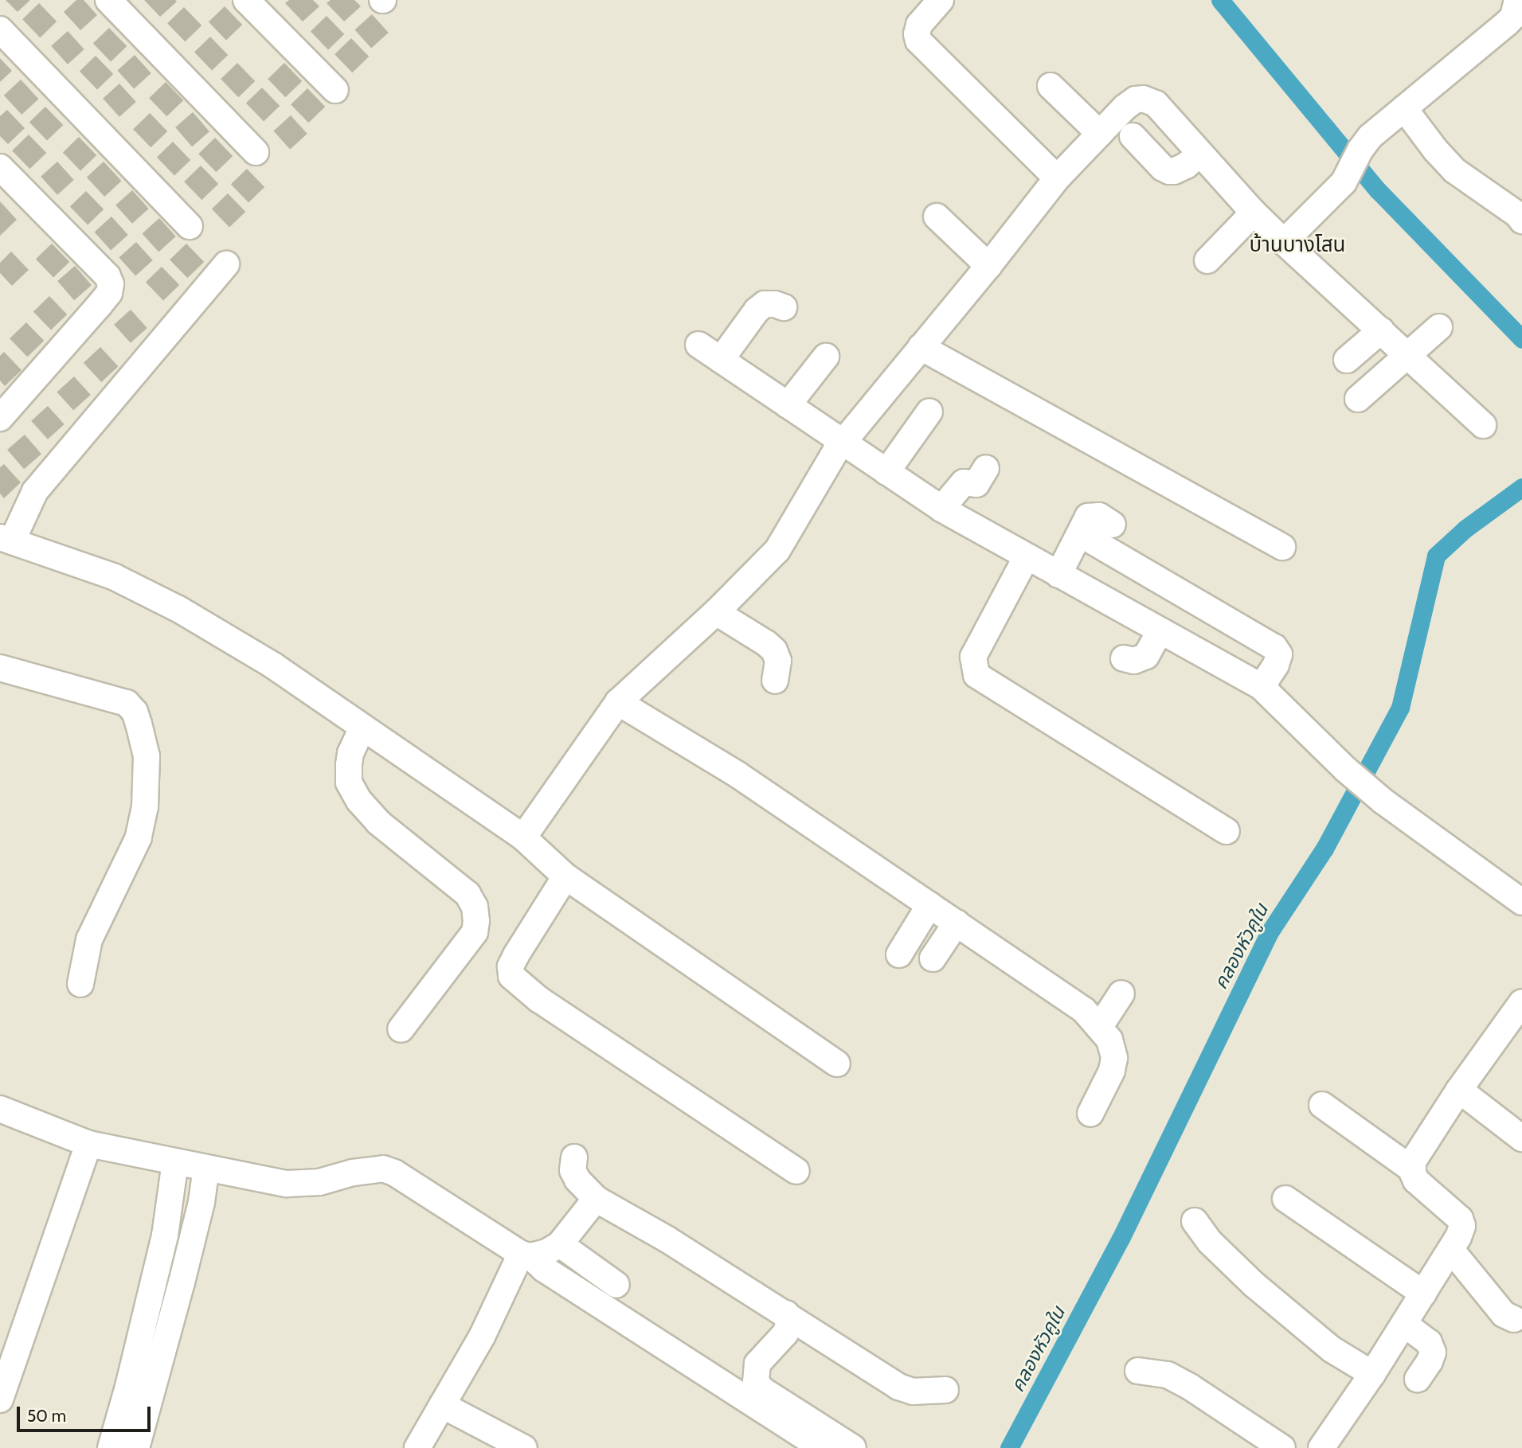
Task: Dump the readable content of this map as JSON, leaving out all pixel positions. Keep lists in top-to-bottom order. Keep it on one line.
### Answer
{"districts":["บ้านบางโสน"],"water":["คลองหัวคูใน"],"scale_bar":"50 m"}
